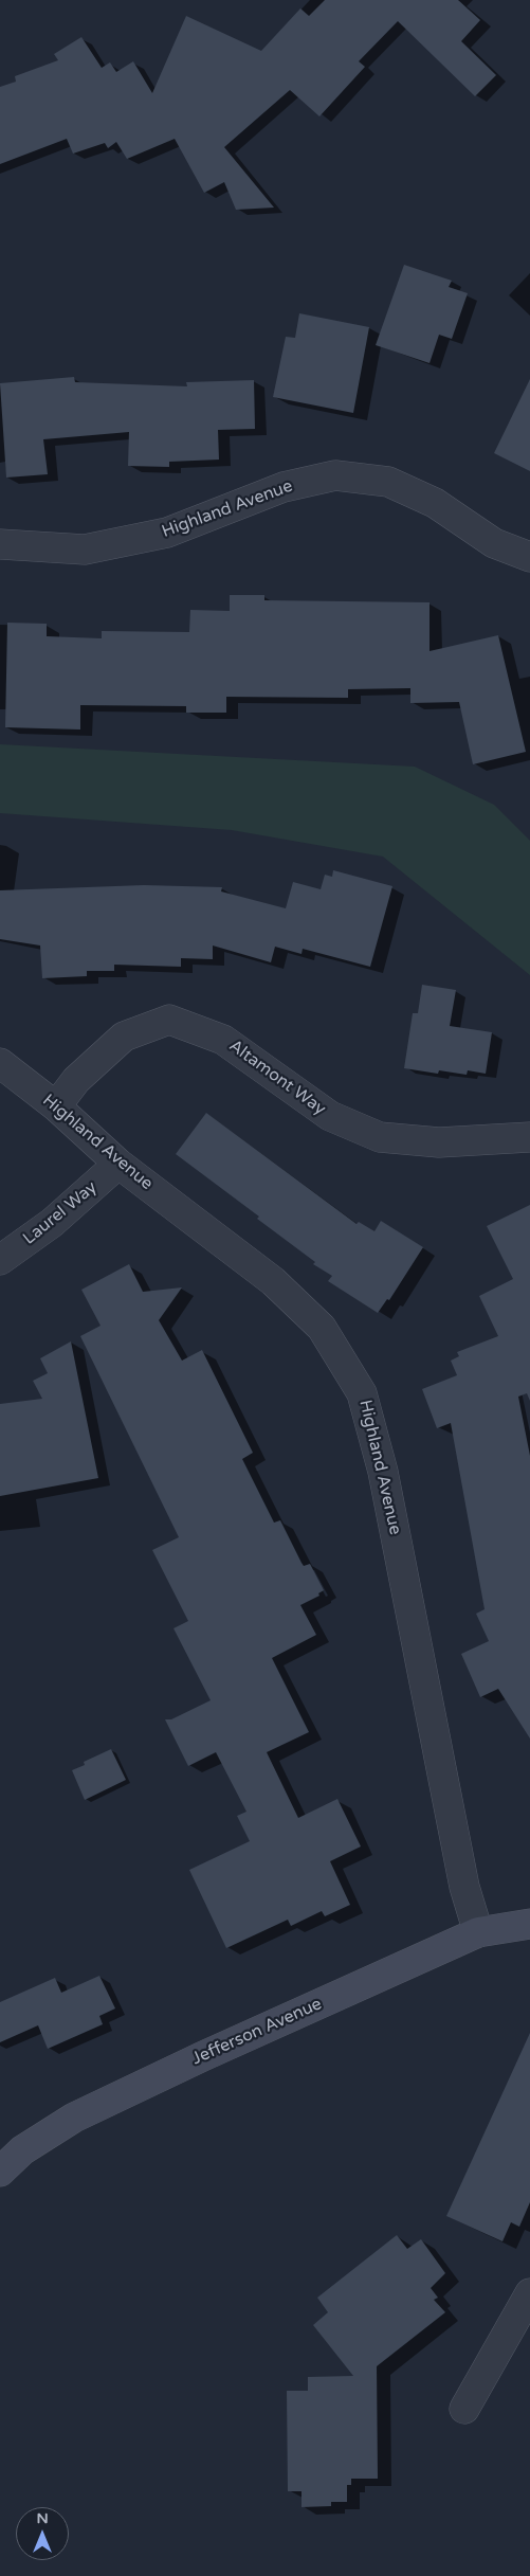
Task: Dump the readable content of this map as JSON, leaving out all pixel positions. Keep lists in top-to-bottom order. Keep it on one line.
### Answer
{"streets":{"street":["Highland Avenue","Altamont Way","Laurel Way","Jefferson Avenue"]},"crossings":[["Highland Avenue","Altamont Way"],["Highland Avenue","Laurel Way"],["Highland Avenue","Jefferson Avenue"]],"north":"top"}
